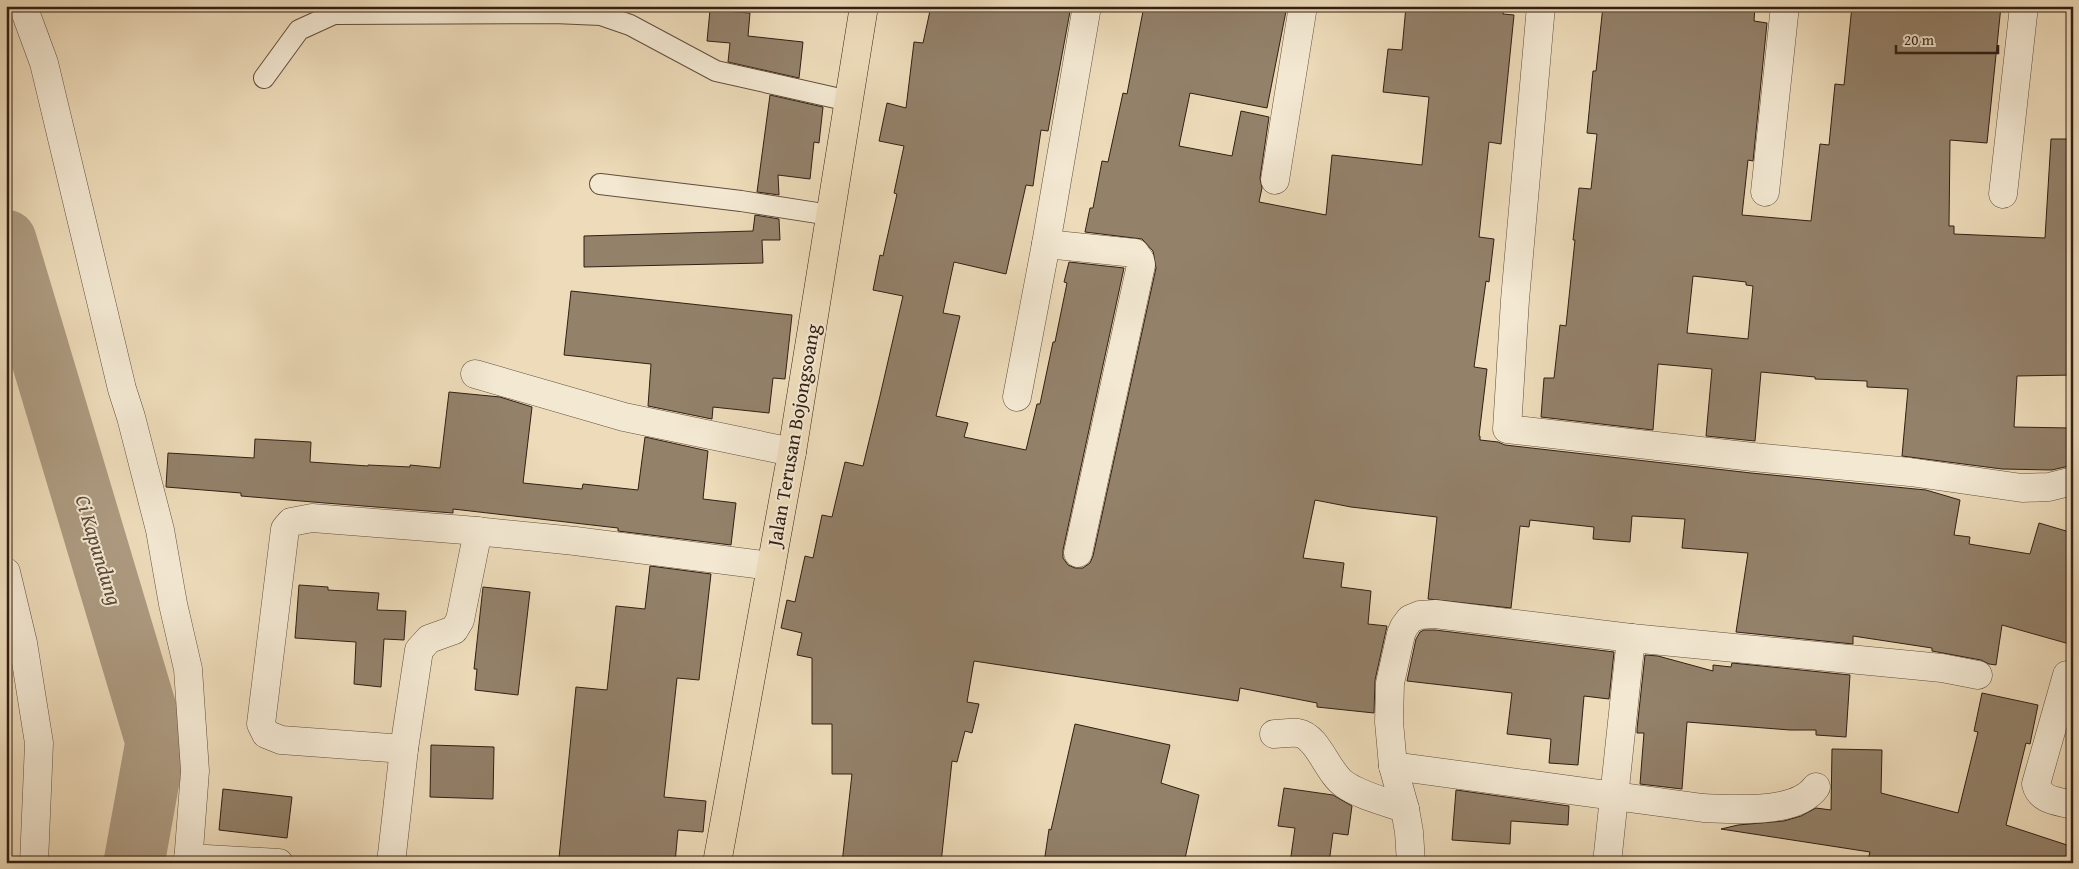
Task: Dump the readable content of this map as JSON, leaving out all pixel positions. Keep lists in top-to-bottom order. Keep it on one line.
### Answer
{"streets":{"main road":["Jalan Terusan Bojongsoang"]},"water":["Ci Kapundung"],"scale_bar":"20 m"}
